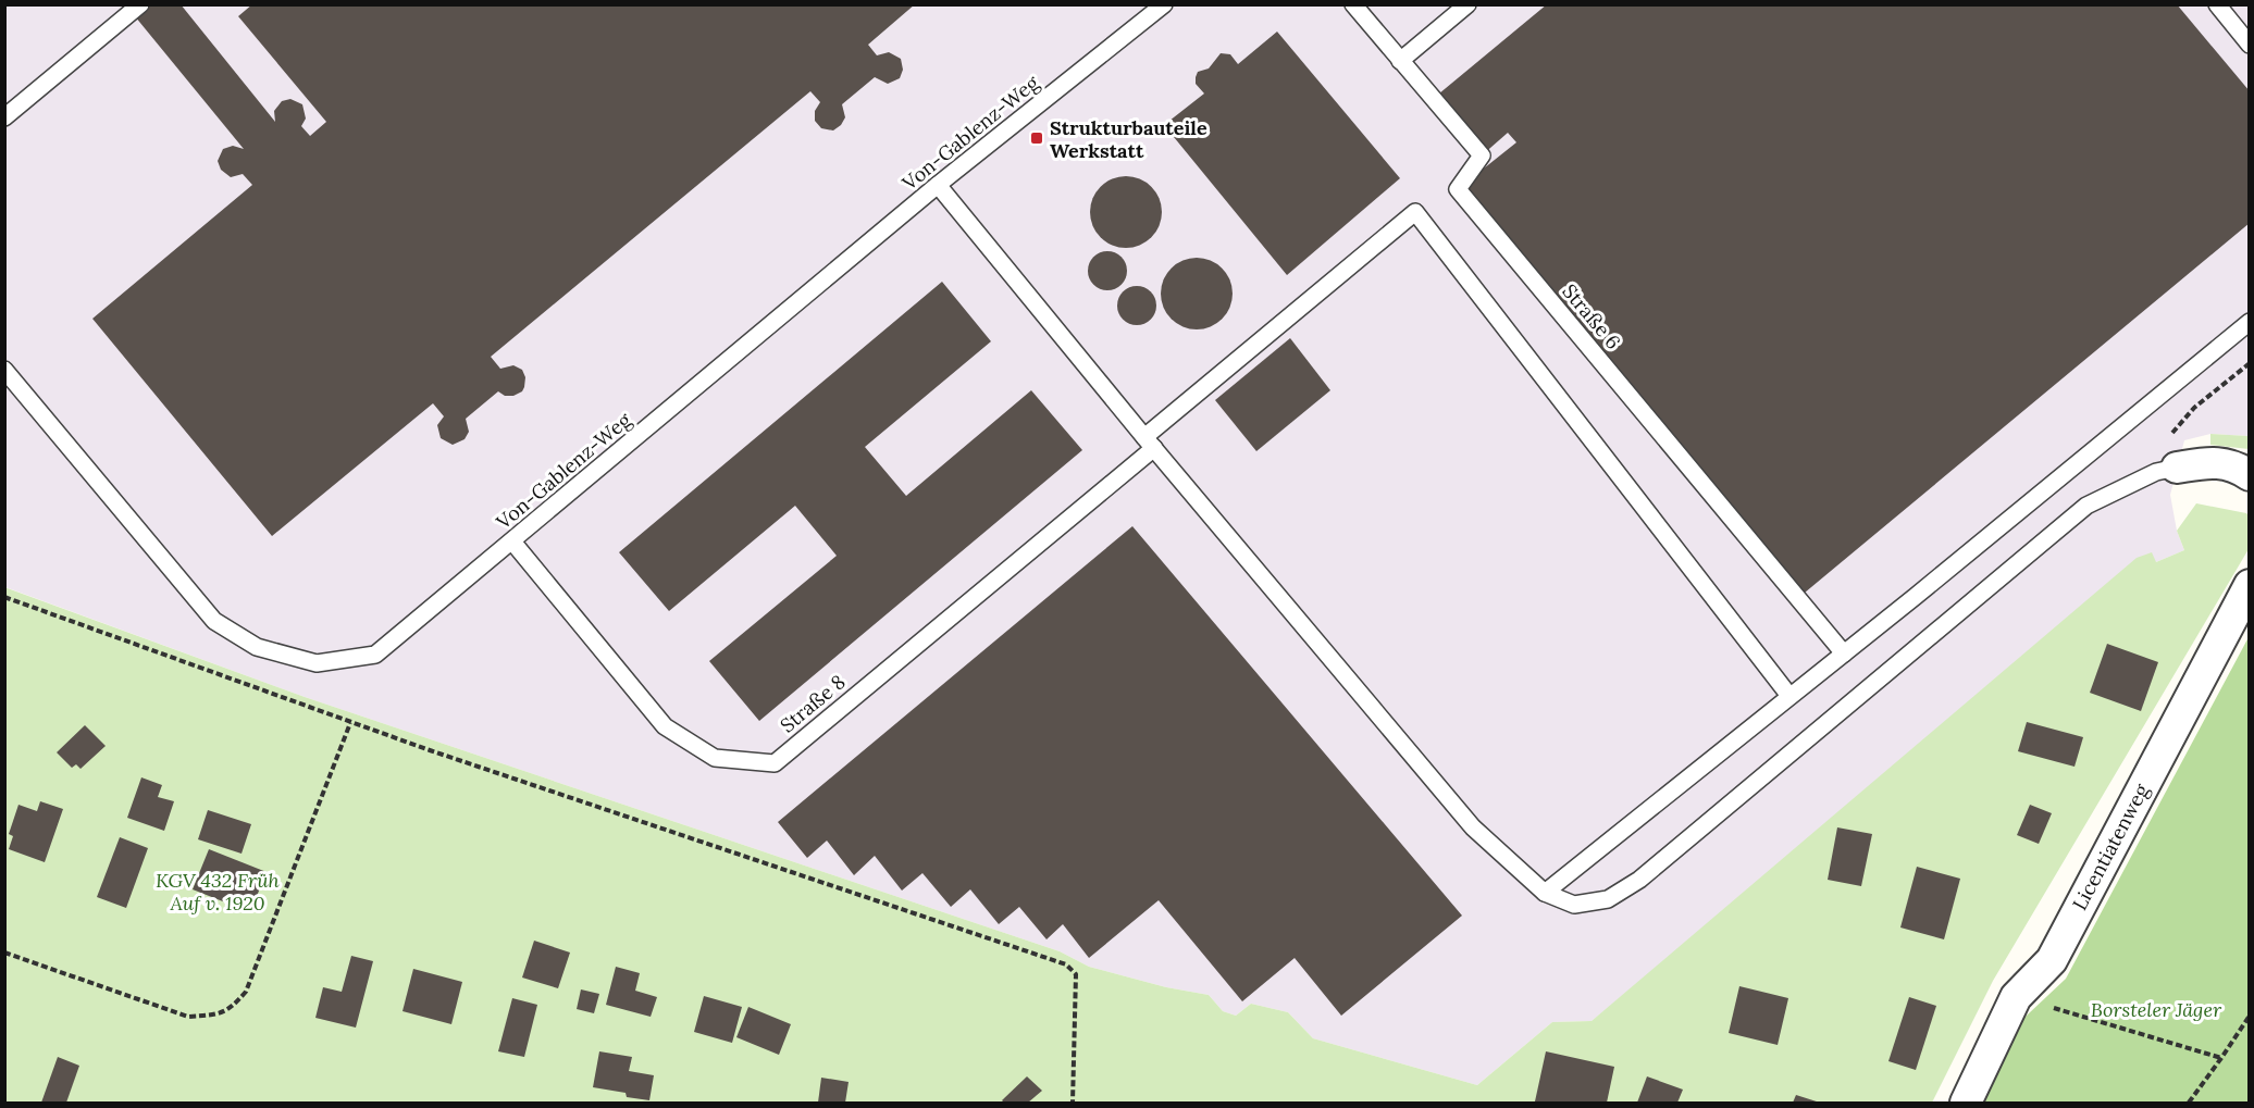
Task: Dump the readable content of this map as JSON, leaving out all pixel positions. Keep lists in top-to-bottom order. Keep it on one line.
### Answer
{"streets":{"street":["Licentiatenweg"],"lane":["Von-Gablenz-Weg","Straße 6","Straße 8"]},"crossings":[["Von-Gablenz-Weg","Straße 8"]],"parks":["KGV 432 Früh Auf v. 1920","Borsteler Jäger"],"places":{"transit":["Strukturbauteile Werkstatt"]}}
